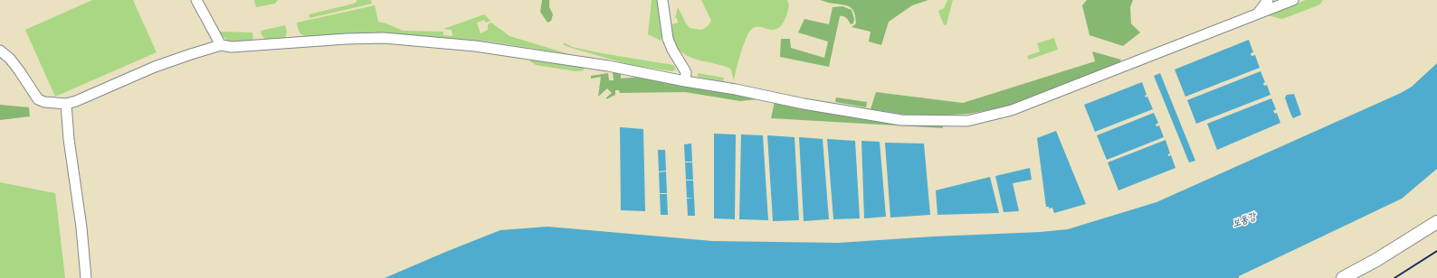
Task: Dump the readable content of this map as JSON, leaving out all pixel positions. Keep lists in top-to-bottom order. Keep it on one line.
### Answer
{"water":["보통강"]}
